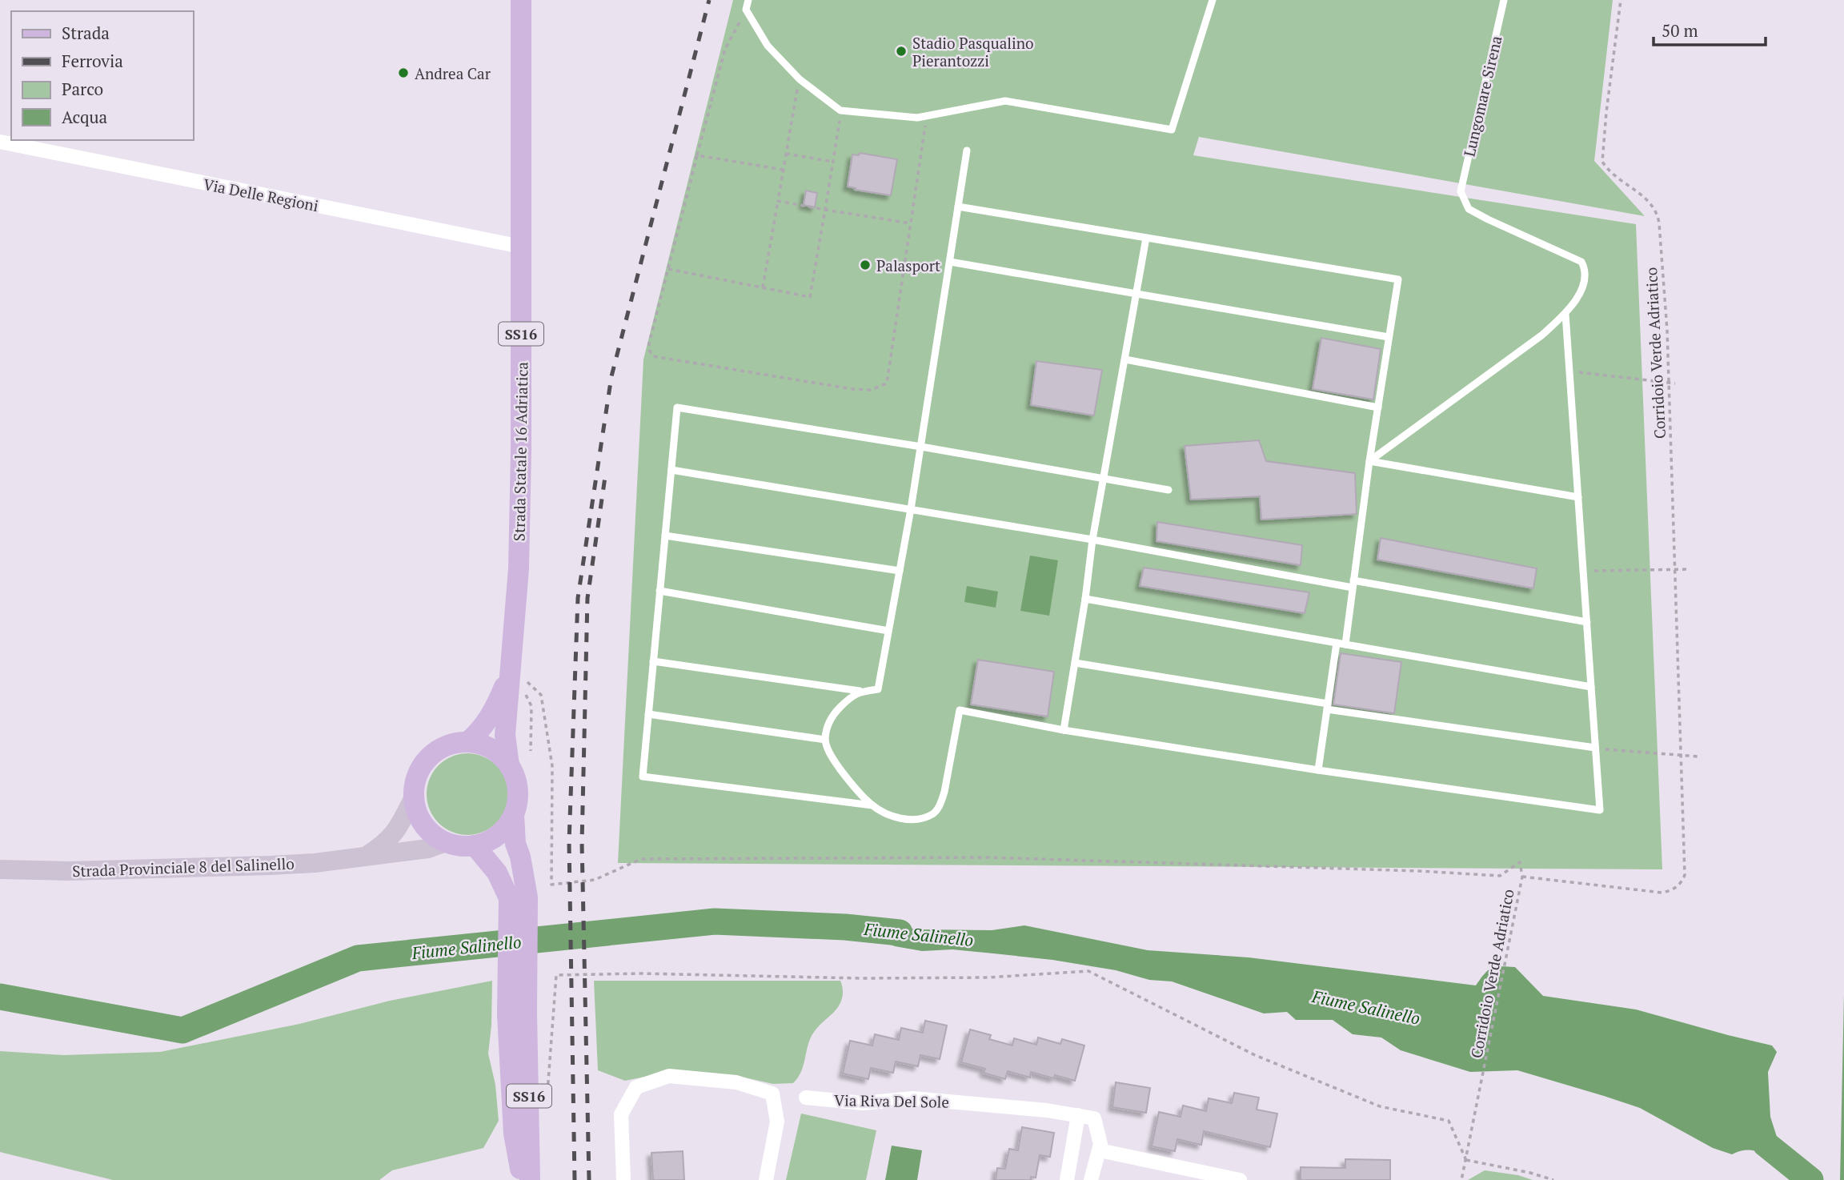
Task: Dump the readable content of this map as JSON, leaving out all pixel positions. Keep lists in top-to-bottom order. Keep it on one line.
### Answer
{"streets":{"main road":["SS16","Strada Statale 16 Adriatica","Strada Provinciale 8 del Salinello"],"street":["Via Delle Regioni","Via Riva Del Sole"],"lane":["Lungomare Sirena"],"path":["Corridoio Verde Adriatico"]},"crossings":[["Via Delle Regioni","Strada Statale 16 Adriatica"],["Strada Statale 16 Adriatica","Strada Provinciale 8 del Salinello"]],"water":["Fiume Salinello"],"places":["Stadio Pasqualino Pierantozzi","Andrea Car","Palasport"],"legend":["Strada","Ferrovia","Parco","Acqua"],"scale_bar":"50 m"}
